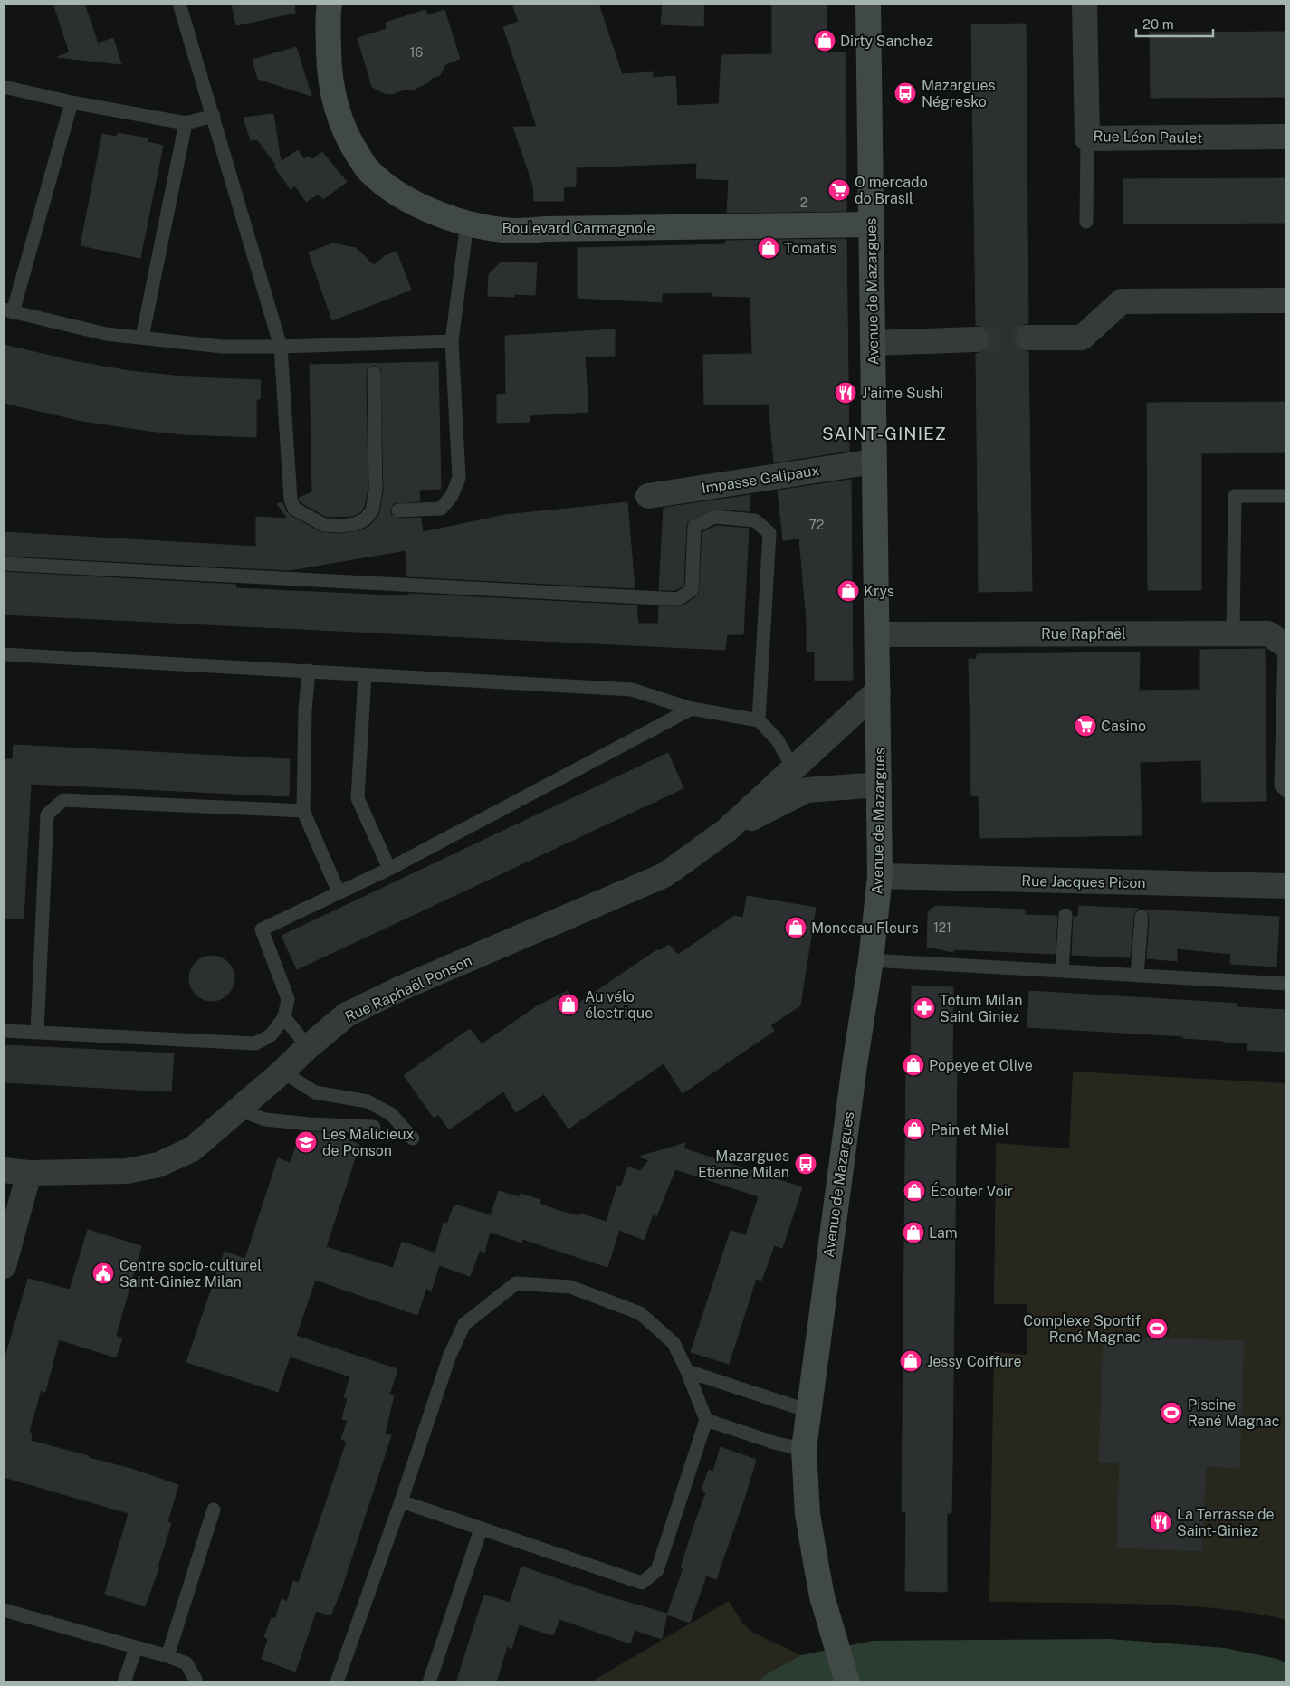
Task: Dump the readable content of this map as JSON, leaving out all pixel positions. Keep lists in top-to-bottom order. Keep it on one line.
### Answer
{"streets":{"street":["Rue Léon Paulet","Boulevard Carmagnole","Avenue de Mazargues","Impasse Galipaux","Rue Raphaël","Rue Jacques Picon","Rue Raphaël Ponson"]},"crossings":[["Boulevard Carmagnole","Avenue de Mazargues"],["Avenue de Mazargues","Impasse Galipaux"],["Avenue de Mazargues","Rue Raphaël"],["Avenue de Mazargues","Rue Jacques Picon"],["Avenue de Mazargues","Rue Raphaël Ponson"]],"districts":["SAINT-GINIEZ"],"places":{"shop":["Dirty Sanchez","Tomatis","Krys","Monceau Fleurs","Au vélo électrique","Popeye et Olive","Pain et Miel","Écouter Voir","Lam","Jessy Coiffure"],"bus stop":["Mazargues Négresko","Mazargues Etienne Milan"],"supermarket":["O mercado do Brasil","Casino"],"restaurant":["J'aime Sushi","La Terrasse de Saint-Giniez"],"pharmacy":["Totum Milan Saint Giniez"],"school or university":["Les Malicieux de Ponson"],"public building":["Centre socio-culturel Saint-Giniez Milan"],"sports":["Complexe Sportif René Magnac","Piscine René Magnac"]},"house_numbers":["16","2","72","121"],"scale_bar":"20 m"}
